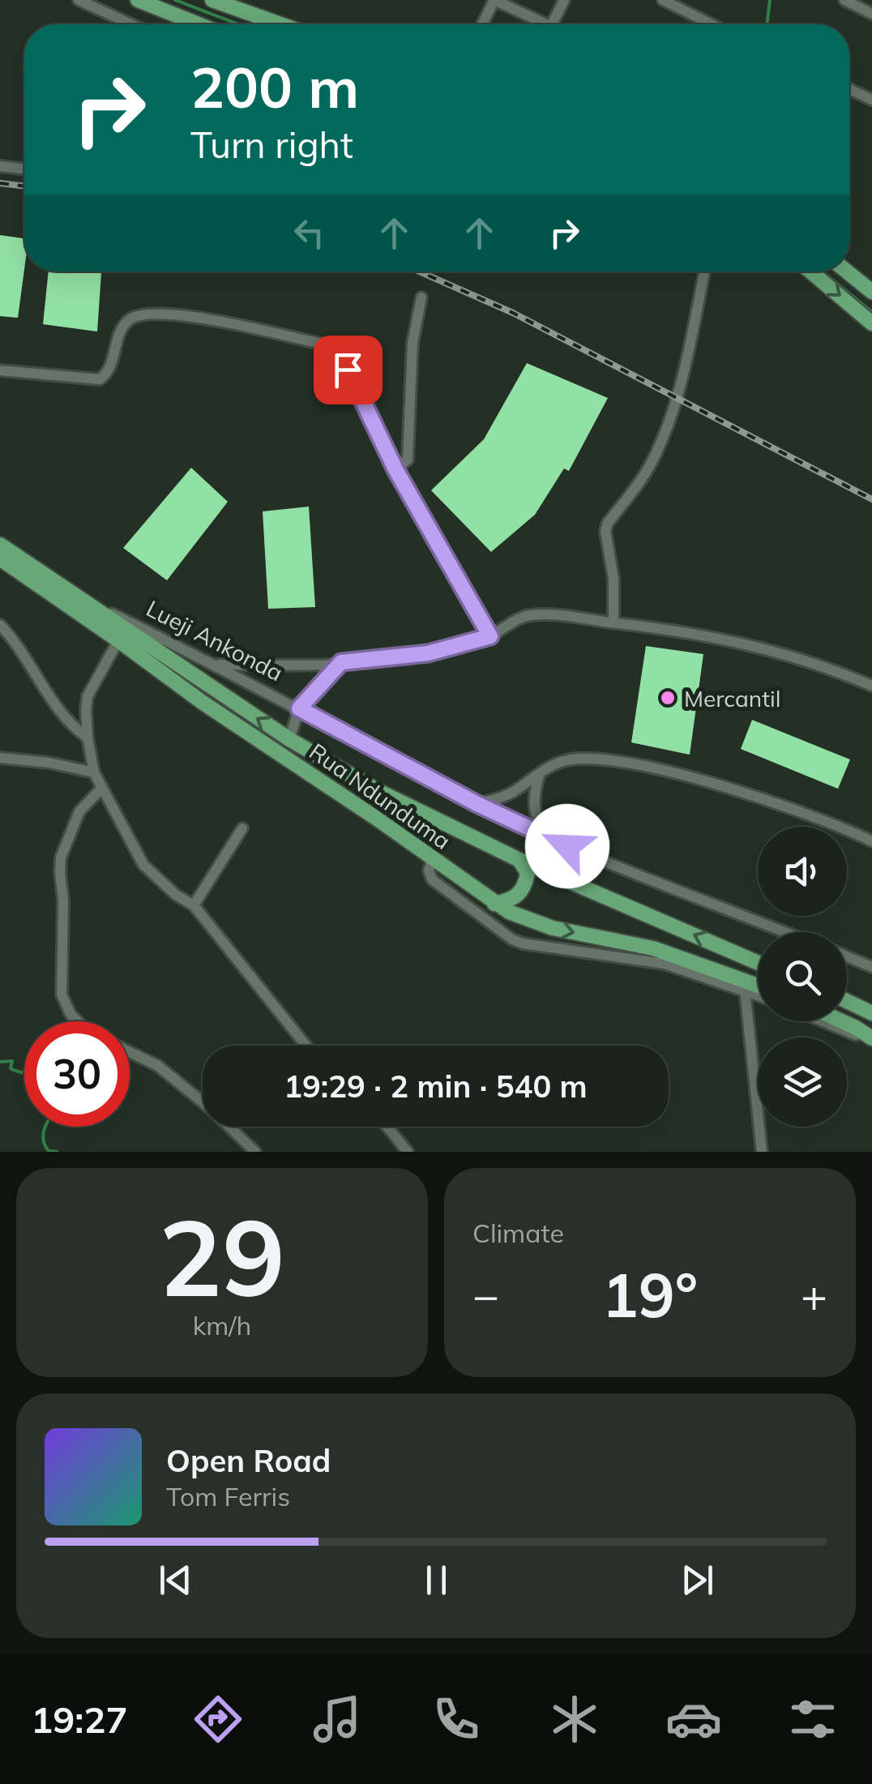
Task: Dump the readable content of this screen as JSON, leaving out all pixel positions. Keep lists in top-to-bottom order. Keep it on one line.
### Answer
{"streets":{"main road":["Rua Ndunduma"],"street":["Lueji Ankonda"]},"crossings":[["Lueji Ankonda","Rua Ndunduma"]],"places":["Mercantil"],"page":{"turn":["200 m","Turn right"],"limit":"30","trip":"19:29 · 2 min · 540 m","tile":[["29","km/h"],"Climate"],"heat":["−","19°","+"],"song":["Open Road","Tom Ferris"],"tabs":"19:27"}}
